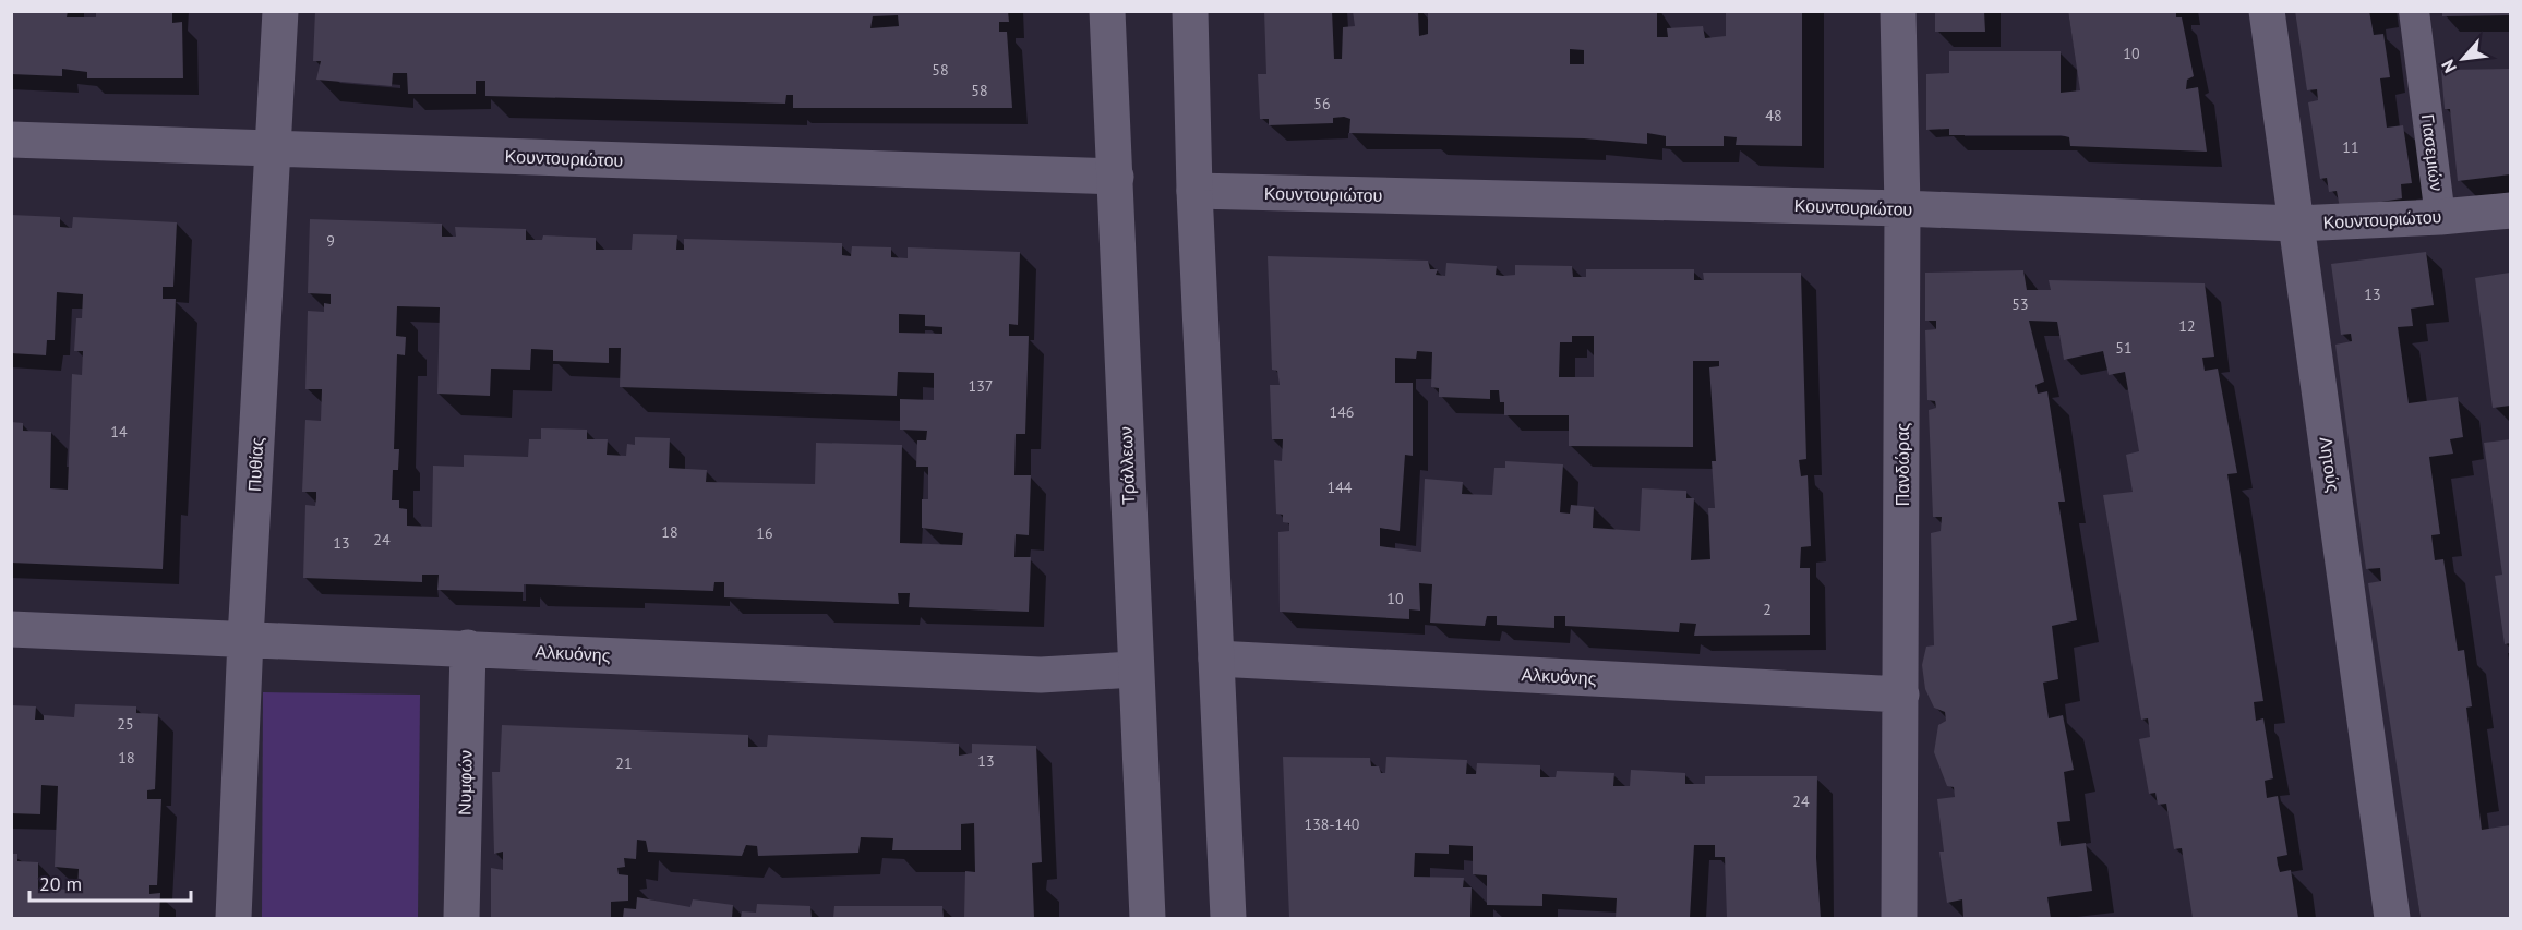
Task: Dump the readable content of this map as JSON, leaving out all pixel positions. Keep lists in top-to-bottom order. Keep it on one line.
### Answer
{"streets":{"street":["Κουντουριώτου","Πυθίας","Πανδώρας","Λητούς","Τράλλεων","Αλκυόνης","Νυμφών"],"lane":["Γιασεμιών"]},"crossings":[["Γιασεμιών","Κουντουριώτου"],["Κουντουριώτου","Πυθίας"],["Κουντουριώτου","Πανδώρας"],["Κουντουριώτου","Λητούς"],["Κουντουριώτου","Τράλλεων"],["Πυθίας","Αλκυόνης"],["Πανδώρας","Αλκυόνης"],["Τράλλεων","Αλκυόνης"],["Αλκυόνης","Νυμφών"]],"house_numbers":["10","58","58","56","48","11","9","13","53","12","51","137","146","14","144","18","16","24","13","10","2","25","18","13","21","24","138-140"],"scale_bar":"20 m","north":"bottom left"}
